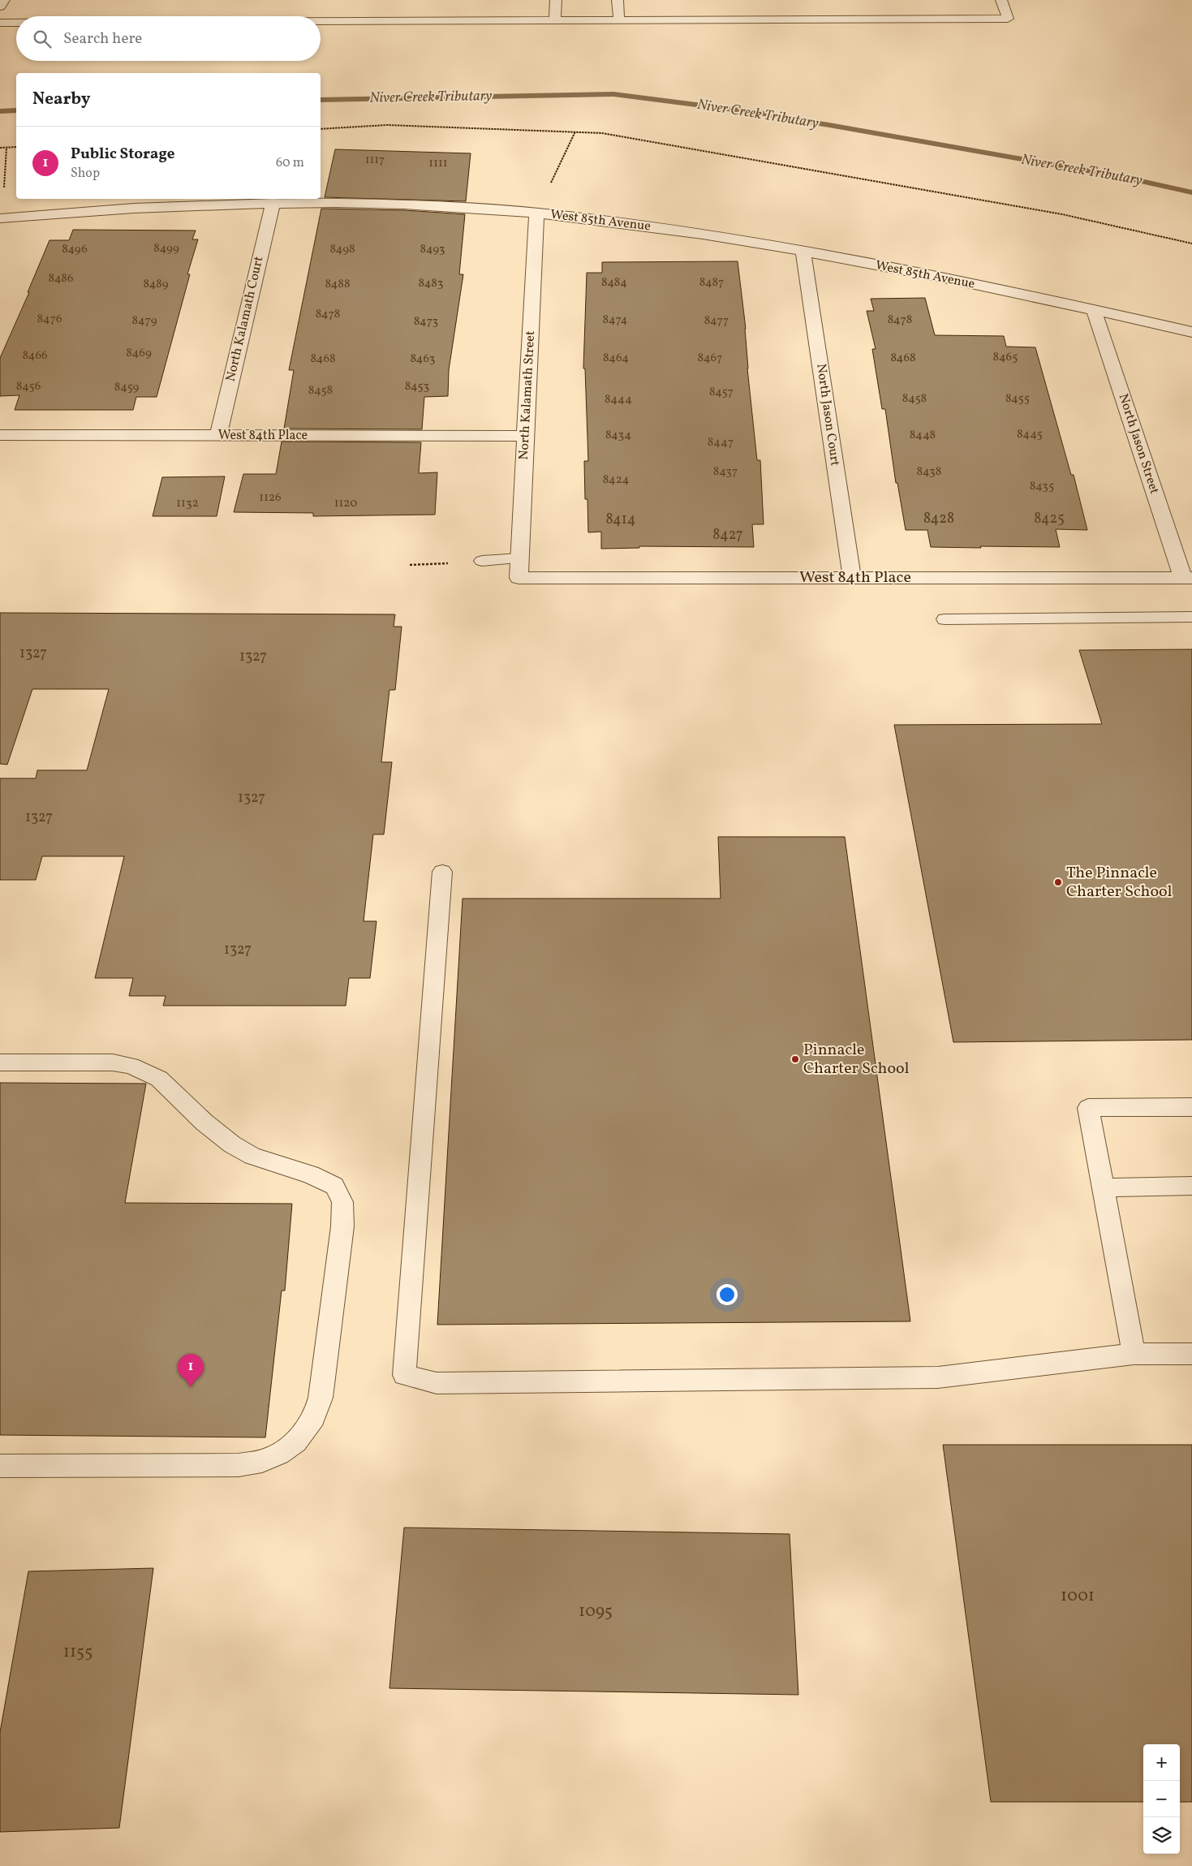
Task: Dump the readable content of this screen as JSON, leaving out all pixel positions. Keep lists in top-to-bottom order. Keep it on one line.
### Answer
{"streets":{"street":["West 85th Avenue","North Kalamath Court","North Kalamath Street","North Jason Court","West 84th Place","North Jason Street"]},"crossings":[["West 85th Avenue","North Kalamath Court"],["West 85th Avenue","North Kalamath Street"],["West 85th Avenue","North Jason Court"],["West 85th Avenue","North Jason Street"],["North Kalamath Court","West 84th Place"],["North Kalamath Street","West 84th Place"],["North Jason Court","West 84th Place"],["West 84th Place","North Jason Street"]],"water":["Niver Creek Tributary"],"places":["The Pinnacle Charter School","Pinnacle Charter School"],"house_numbers":["1117","1111","8499","8496","8498","8493","8486","8484","8487","8483","8489","8488","8478","8476","8474","8478","8479","8477","8473","8469","8466","8465","8464","8467","8468","8468","8463","8456","8453","8459","8458","8457","8458","8455","8444","8445","8434","8448","8447","8437","8438","8424","8435","1126","1132","1120","8428","8425","8414","8427","1327","1327","1327","1327","1327","1001","1095","1155"],"page":{"search":"Search here","heading":"Nearby","list":[{"mark":"1","name":"Public Storage","note":"Shop","value":"60 m"}],"pins":"1","map_buttons":["+","−"]}}
